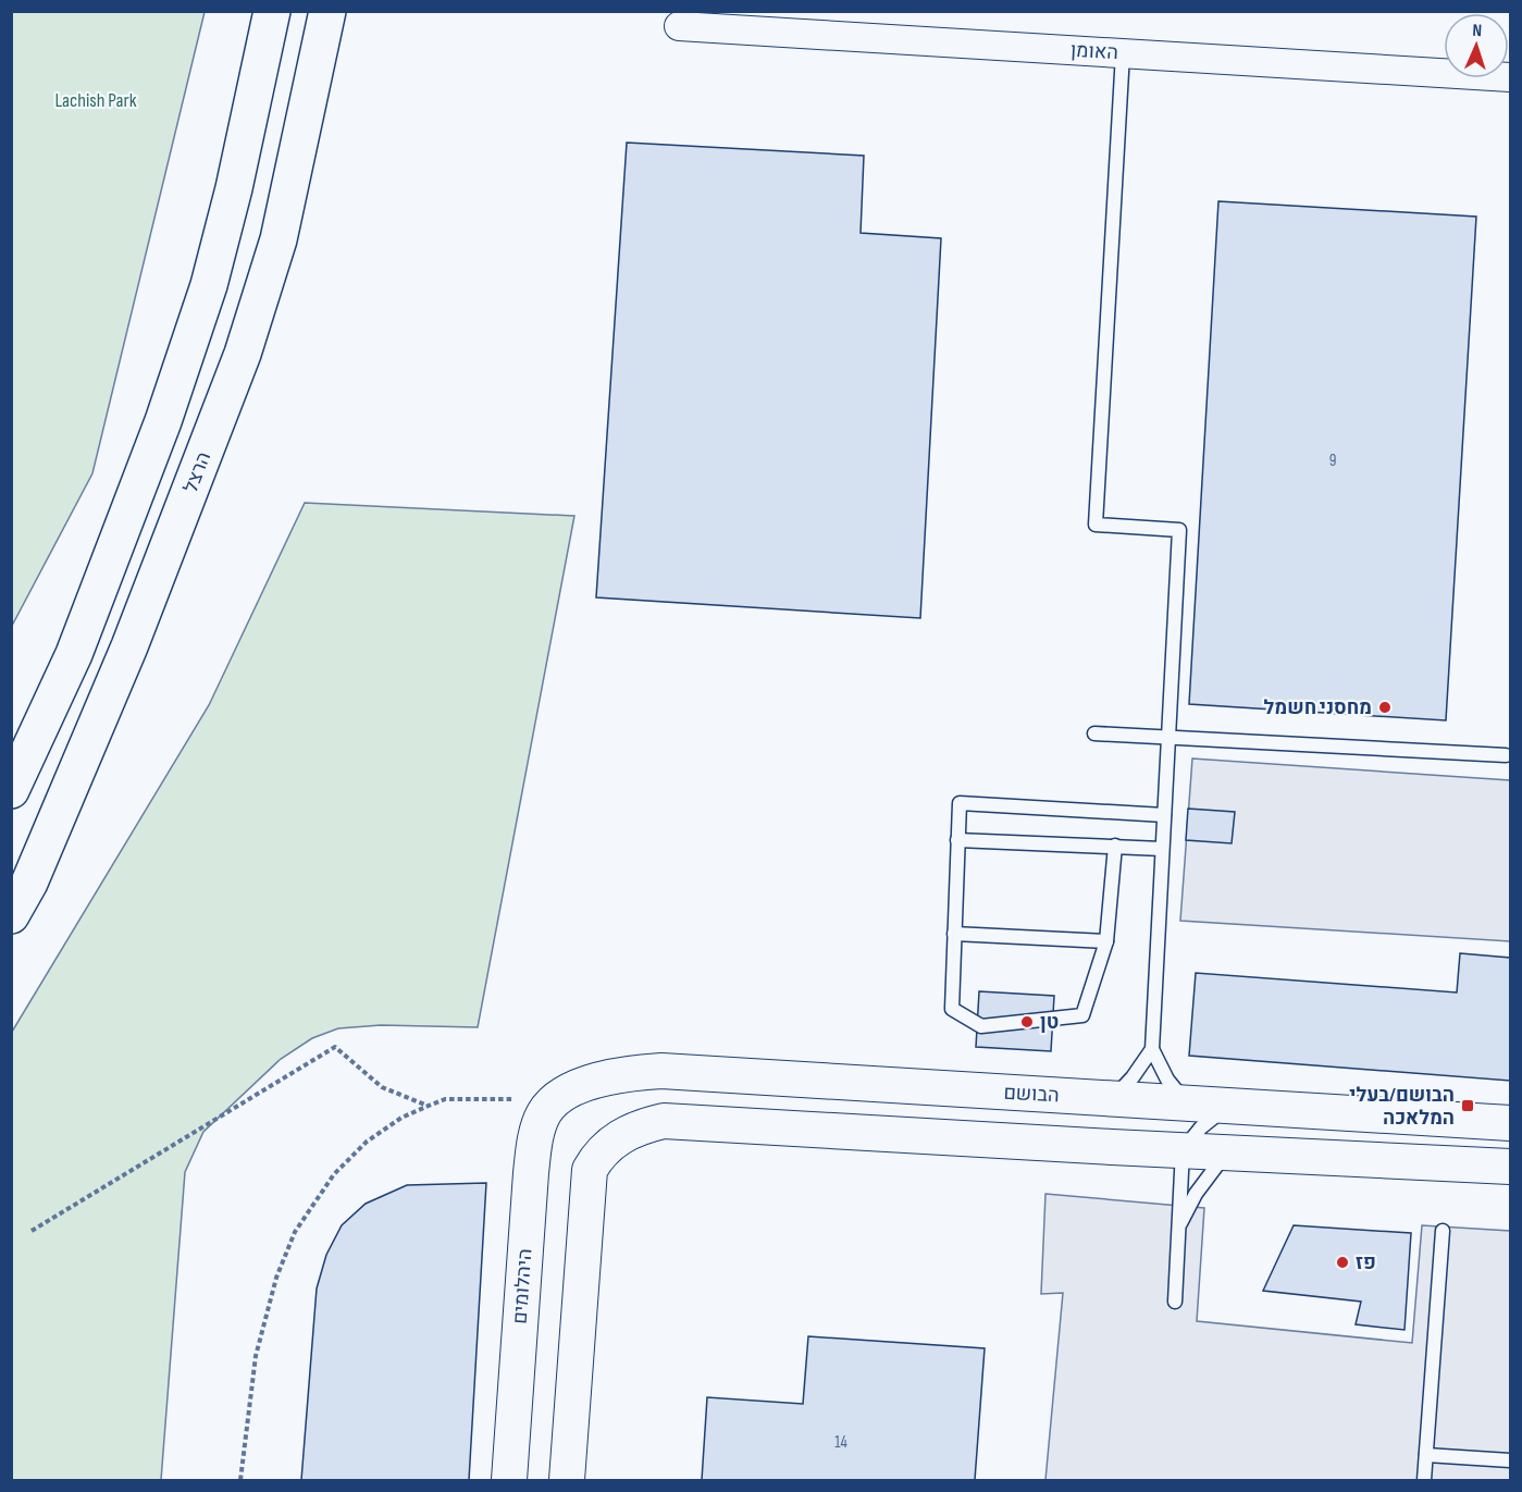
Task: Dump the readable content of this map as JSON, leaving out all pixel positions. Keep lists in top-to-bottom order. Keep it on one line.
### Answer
{"streets":{"main road":["הרצל"],"street":["האומן","הבושם","היהלומים"]},"crossings":[["הבושם","היהלומים"]],"parks":["Lachish Park"],"places":{"other":["מחסני חשמל","טן","פז"],"transit":["הבושם/בעלי המלאכה"]},"house_numbers":["9","14"],"north":"top"}
